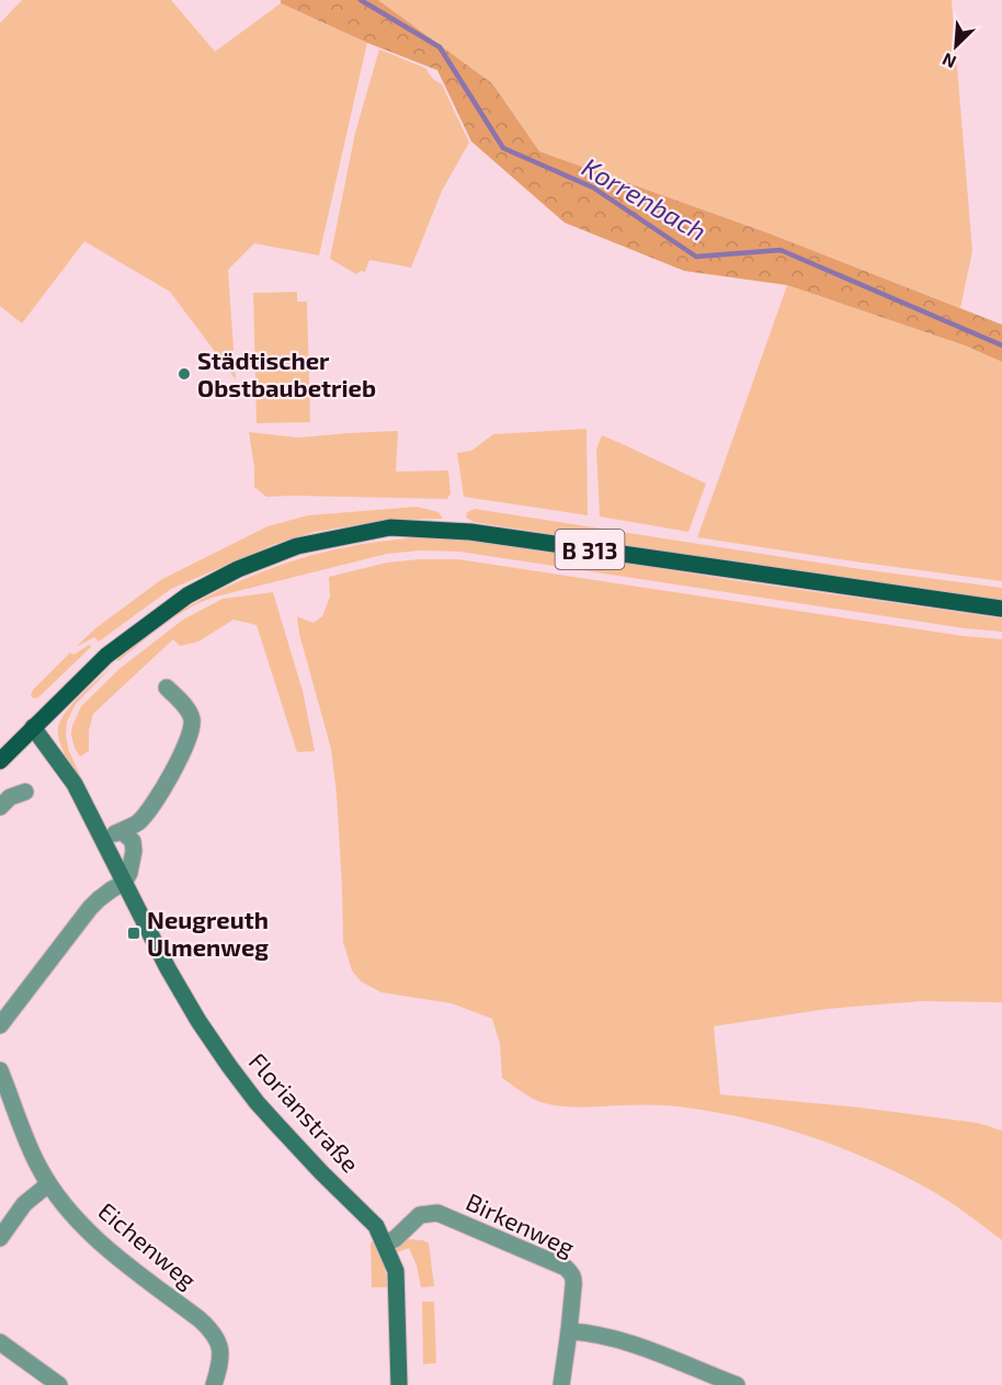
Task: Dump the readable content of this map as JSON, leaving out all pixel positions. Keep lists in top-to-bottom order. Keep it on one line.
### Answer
{"streets":{"main road":["B 313"],"street":["Florianstraße","Birkenweg","Eichenweg"]},"crossings":[["B 313","Florianstraße"],["Florianstraße","Birkenweg"]],"water":["Korrenbach"],"places":{"other":["Städtischer Obstbaubetrieb"],"transit":["Neugreuth Ulmenweg"]},"north":"bottom left"}
